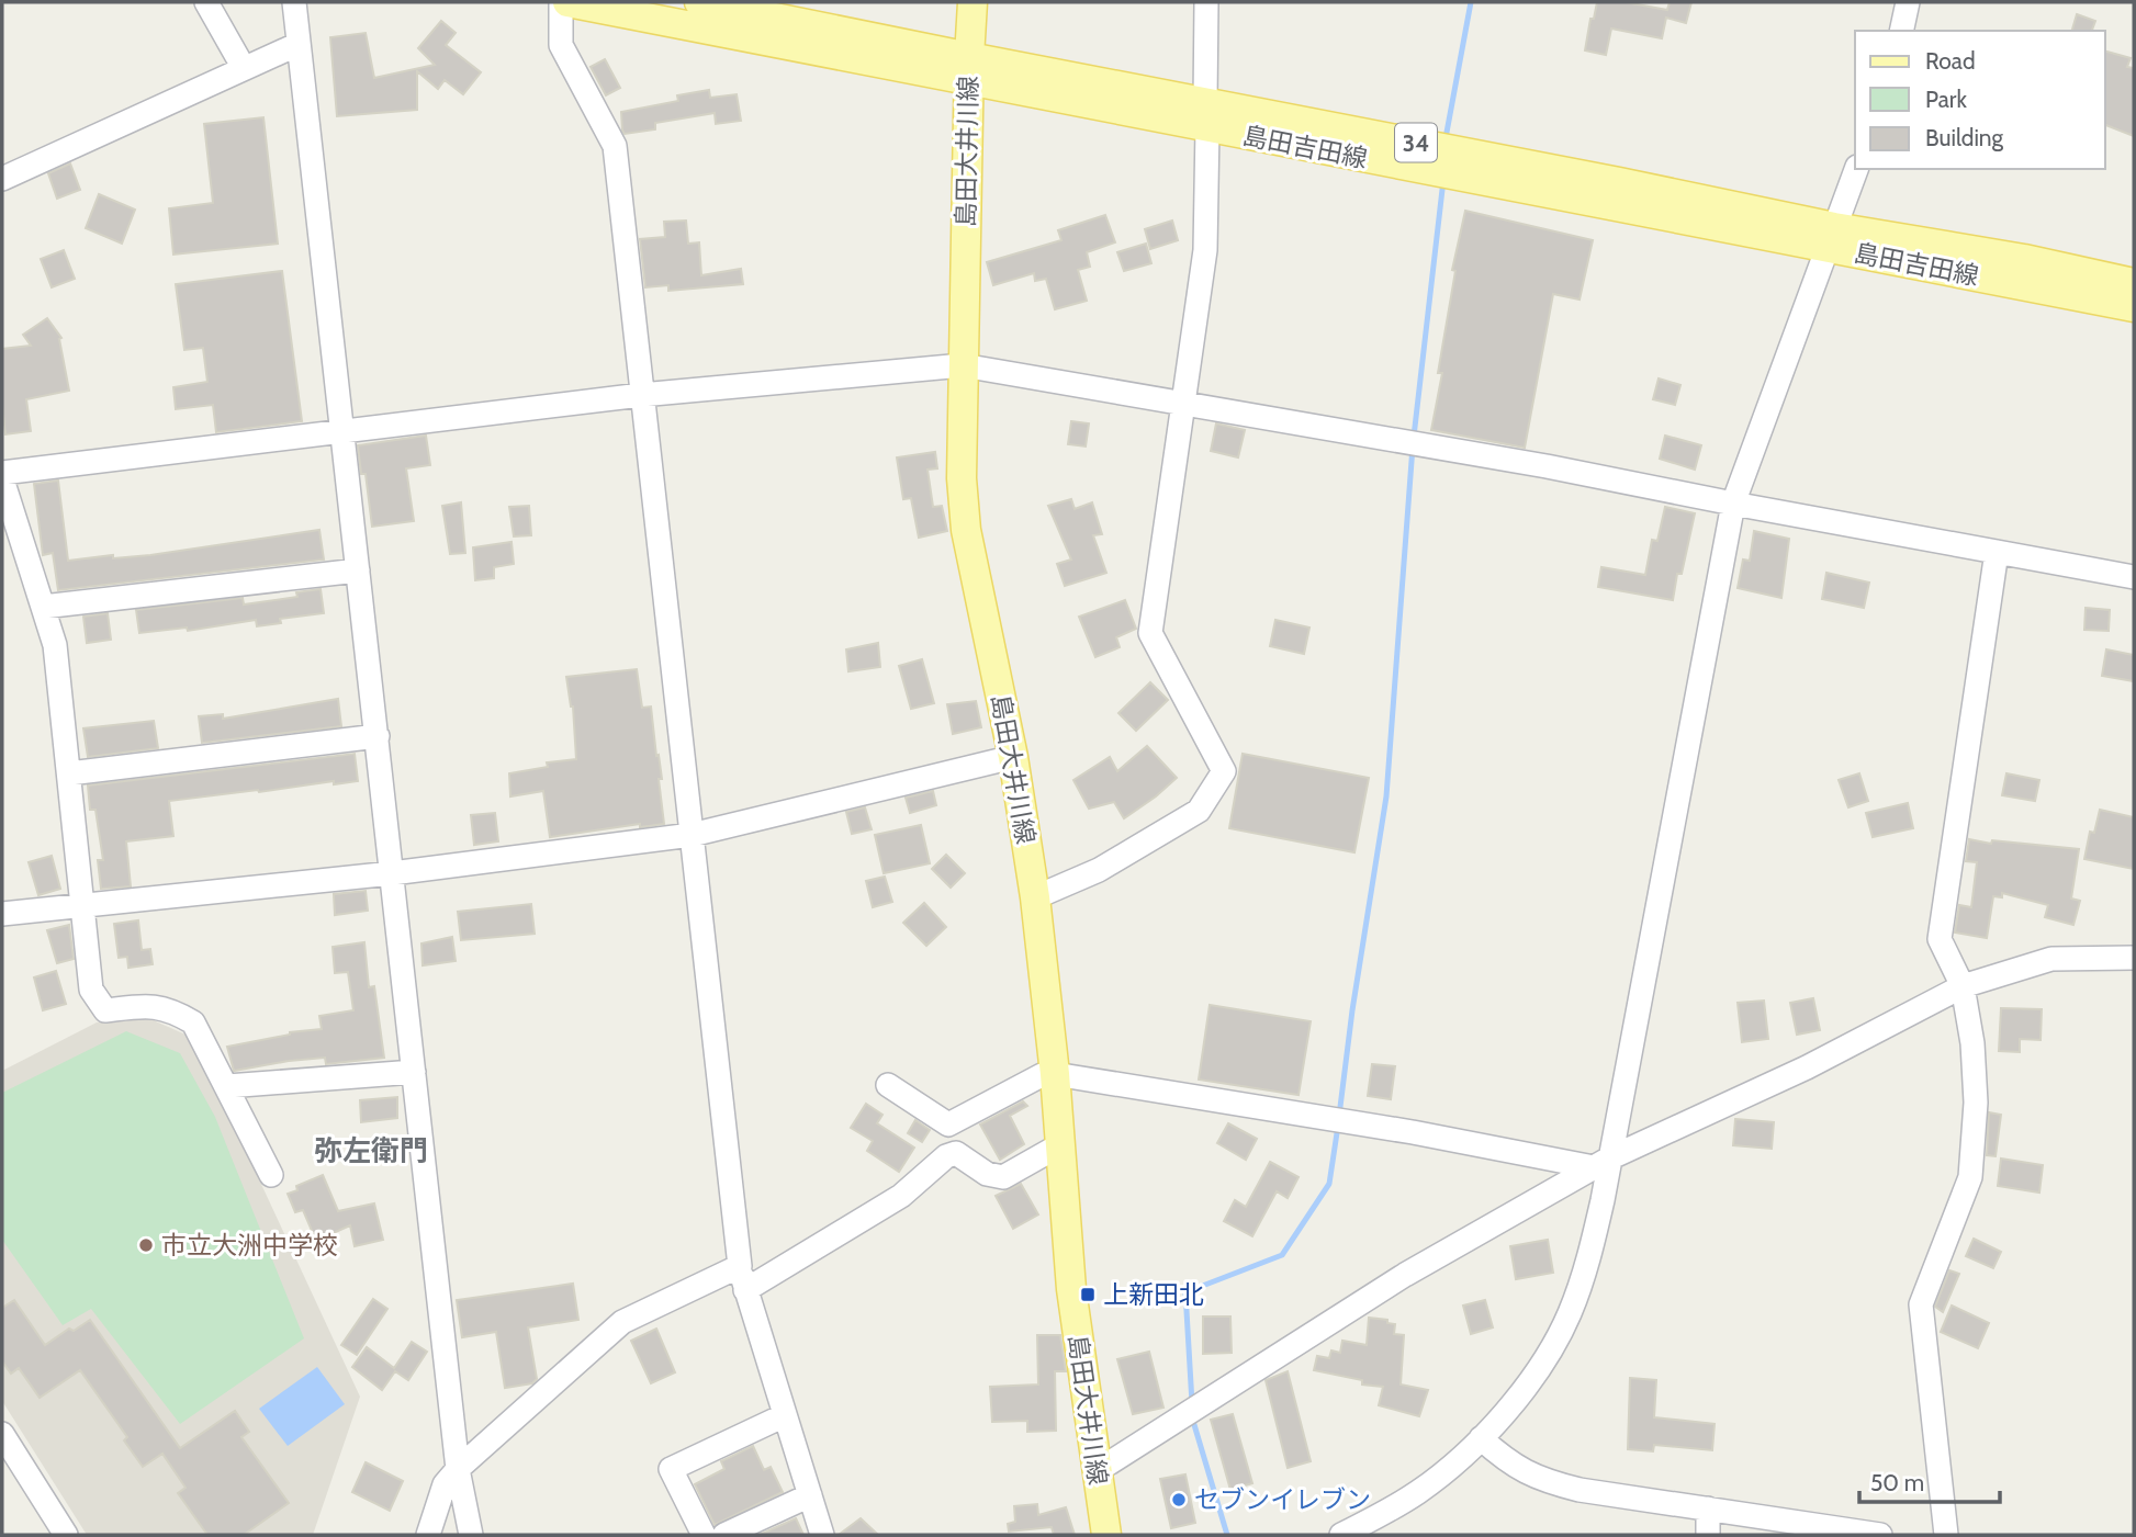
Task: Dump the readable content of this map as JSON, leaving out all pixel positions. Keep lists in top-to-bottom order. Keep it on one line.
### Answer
{"streets":{"main road":["34","島田吉田線","島田大井川線"]},"crossings":[["島田吉田線","島田大井川線"]],"districts":["弥左衛門"],"places":{"other":["市立大洲中学校","セブンイレブン"],"transit":["上新田北"]},"legend":["Road","Park","Building"],"scale_bar":"50 m"}
